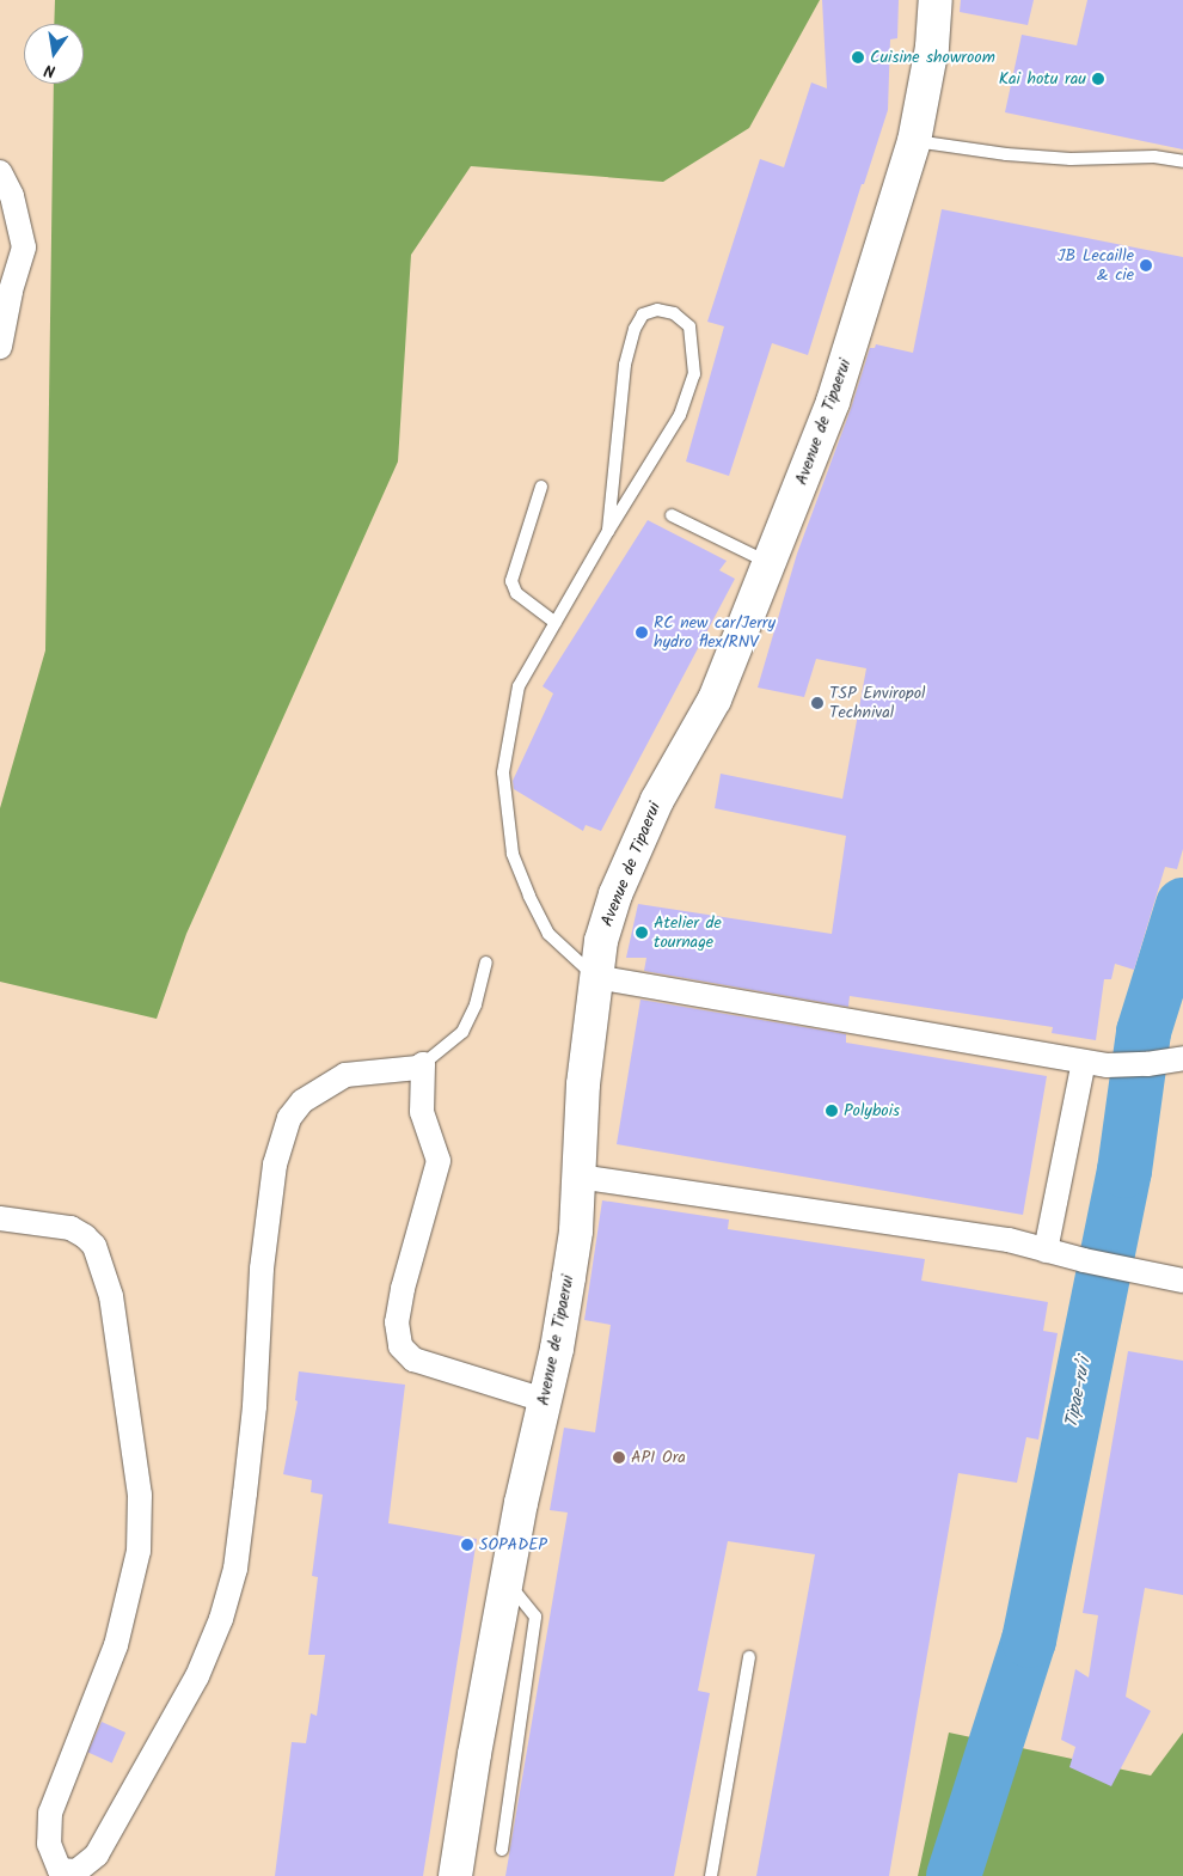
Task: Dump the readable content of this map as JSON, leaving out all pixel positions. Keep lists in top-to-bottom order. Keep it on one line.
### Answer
{"streets":{"main road":["Avenue de Tipaerui"]},"water":["Tipae-ru’i"],"places":["Cuisine showroom","Kai hotu rau","JB Lecaille & cie","RC new car/Jerry hydro flex/RNV","TSP Enviropol Technival","Atelier de tournage","Polybois","API Ora","SOPADEP"],"north":"bottom"}
